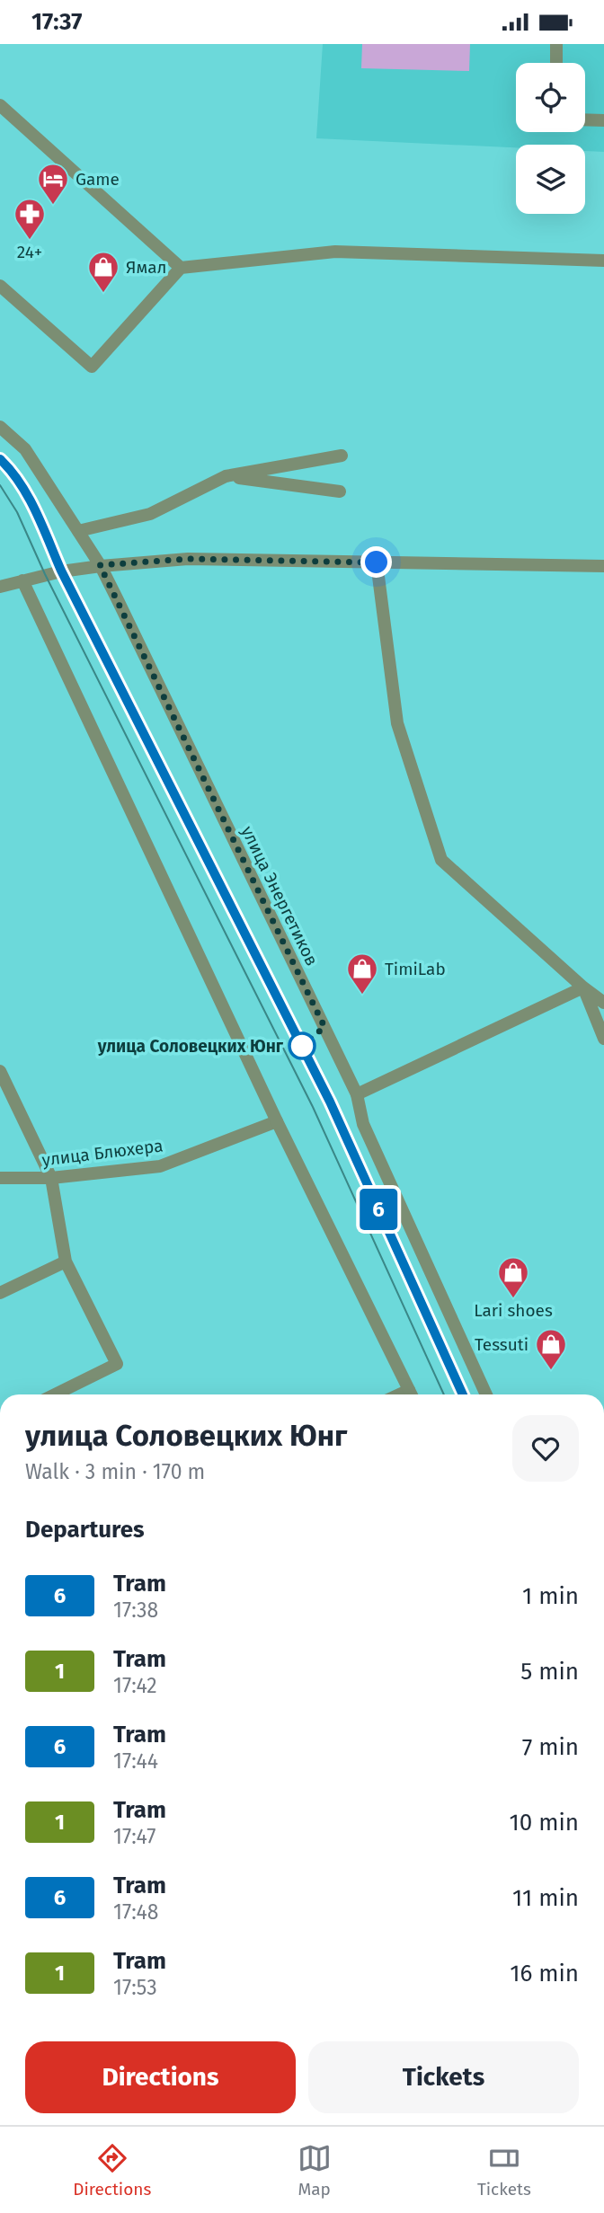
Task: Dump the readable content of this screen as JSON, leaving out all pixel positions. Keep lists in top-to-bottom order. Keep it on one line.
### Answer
{"streets":{"street":["улица Энергетиков","улица Блюхера"]},"places":{"hotel":["Game"],"pharmacy":["24+"],"shop":["Ямал","TimiLab","Lari shoes","Tessuti"],"other":["улица Соловецких Юнг"]},"lines":["tram line 6"],"page":{"status":"17:37","on_map":"6","heading":[["улица Соловецких Юнг","Walk · 3 min · 170 m"],"Departures"],"list":[{"mark":"6","name":"Tram","note":"17:38","value":"1 min"},{"mark":"1","name":"Tram","note":"17:42","value":"5 min"},{"mark":"6","name":"Tram","note":"17:44","value":"7 min"},{"mark":"1","name":"Tram","note":"17:47","value":"10 min"},{"mark":"6","name":"Tram","note":"17:48","value":"11 min"},{"mark":"1","name":"Tram","note":"17:53","value":"16 min"}],"buttons":["Directions","Tickets"],"tabs":["Directions","Map","Tickets"]}}
